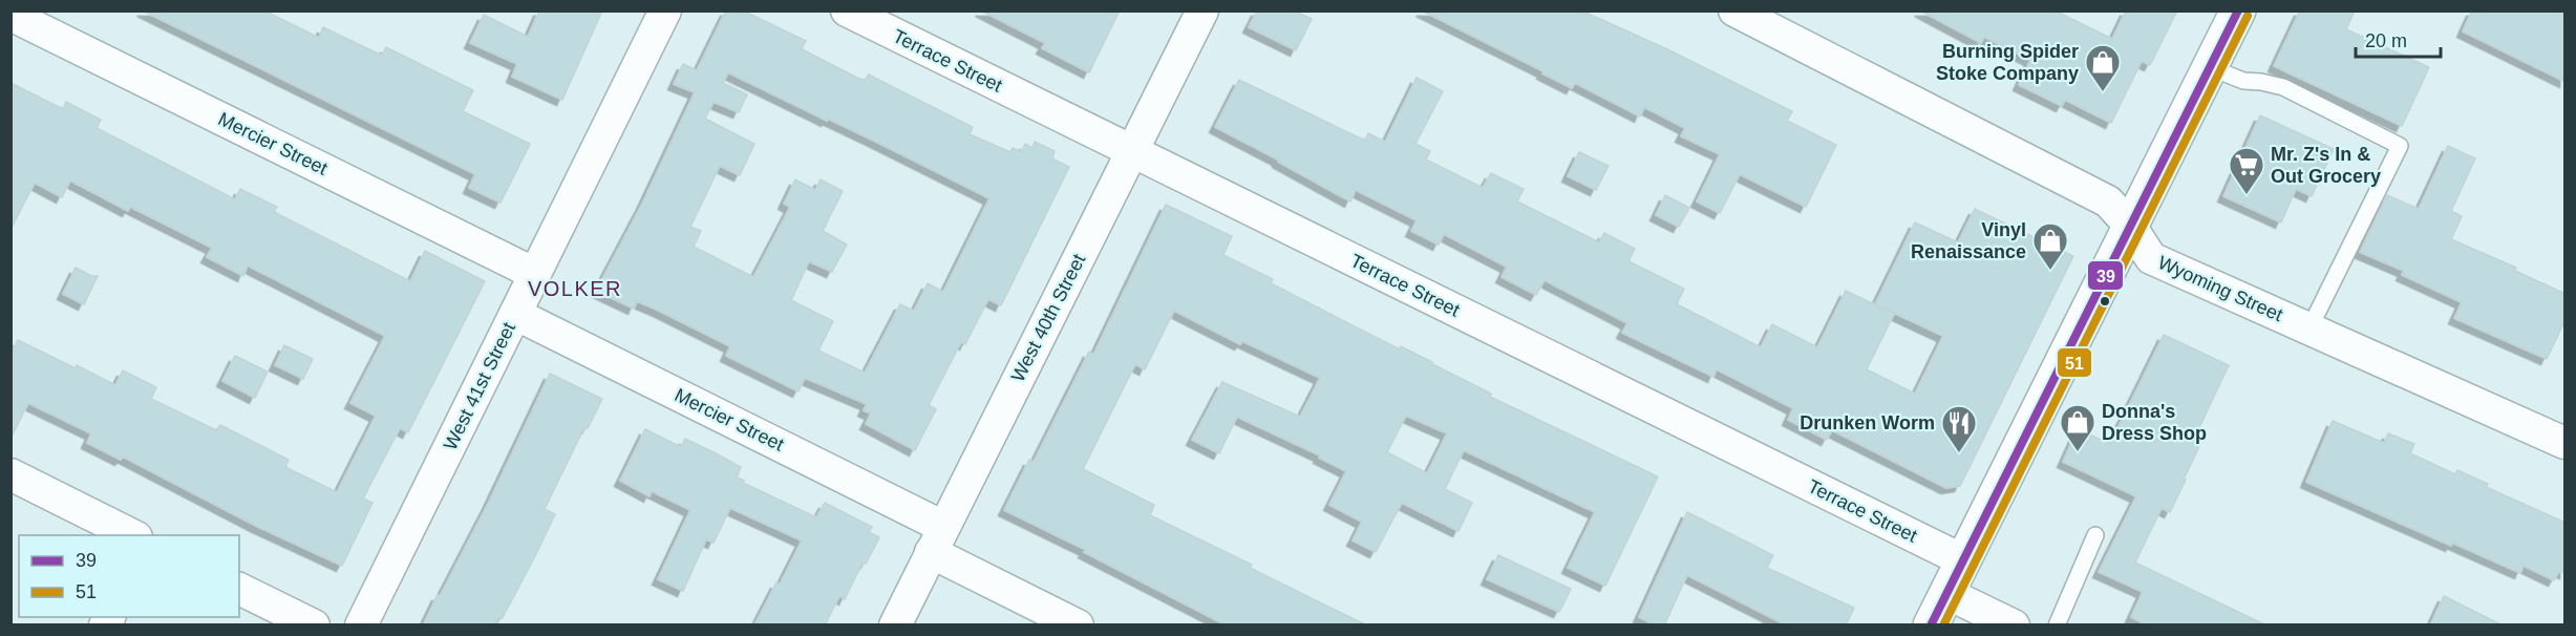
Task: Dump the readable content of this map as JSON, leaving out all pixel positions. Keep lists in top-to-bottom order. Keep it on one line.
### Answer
{"streets":{"street":["Terrace Street","Mercier Street","Wyoming Street","West 40th Street","West 41st Street"]},"crossings":[["Terrace Street","West 40th Street"],["Mercier Street","West 40th Street"],["Mercier Street","West 41st Street"]],"districts":["VOLKER"],"places":{"shop":["Burning Spider Stoke Company","Vinyl Renaissance","Donna's Dress Shop"],"supermarket":["Mr. Z's In & Out Grocery"],"restaurant":["Drunken Worm"]},"lines":["transit line 39","transit line 51"],"legend":["39","51"],"scale_bar":"20 m"}
